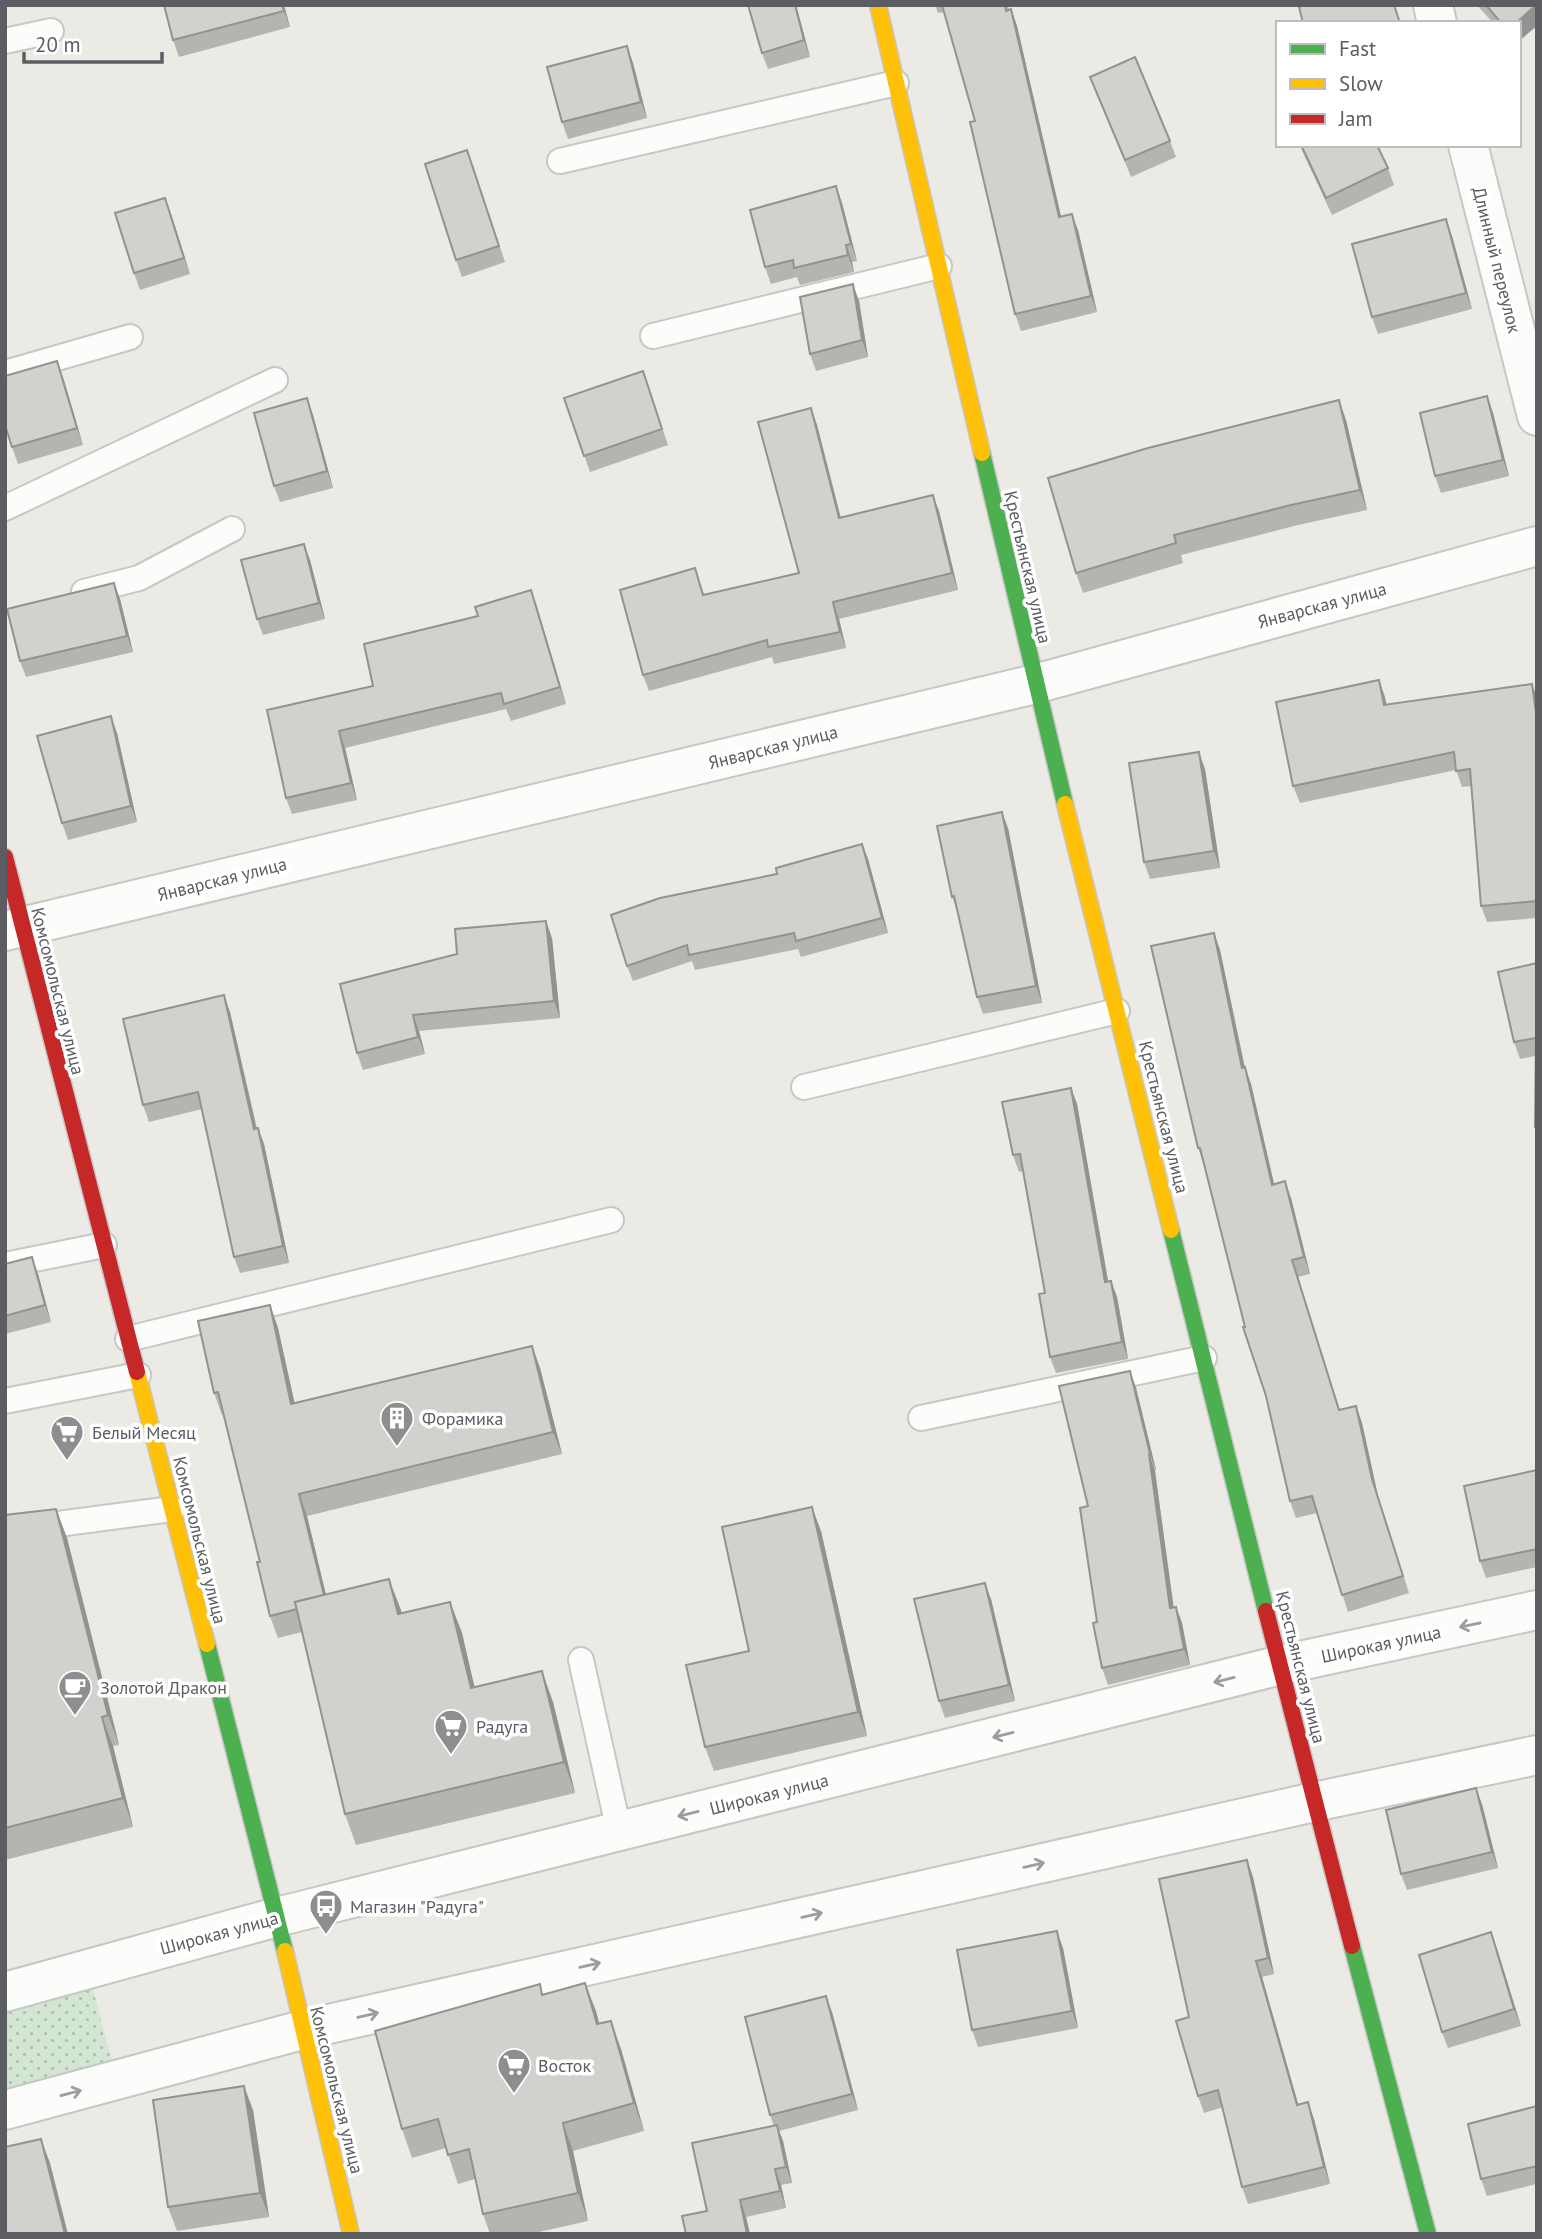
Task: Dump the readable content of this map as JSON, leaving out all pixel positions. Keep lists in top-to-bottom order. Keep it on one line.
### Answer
{"streets":{"street":["Длинный переулок","Крестьянская улица","Январская улица","Комсомольская улица","Широкая улица"]},"crossings":[["Крестьянская улица","Январская улица"],["Крестьянская улица","Широкая улица"],["Январская улица","Комсомольская улица"],["Комсомольская улица","Широкая улица"]],"places":{"building":["Форамика"],"supermarket":["Белый Месяц","Радуга","Восток"],"cafe":["Золотой Дракон"],"bus stop":["Магазин \"Радуга\""]},"legend":["Fast","Slow","Jam"],"scale_bar":"20 m"}
